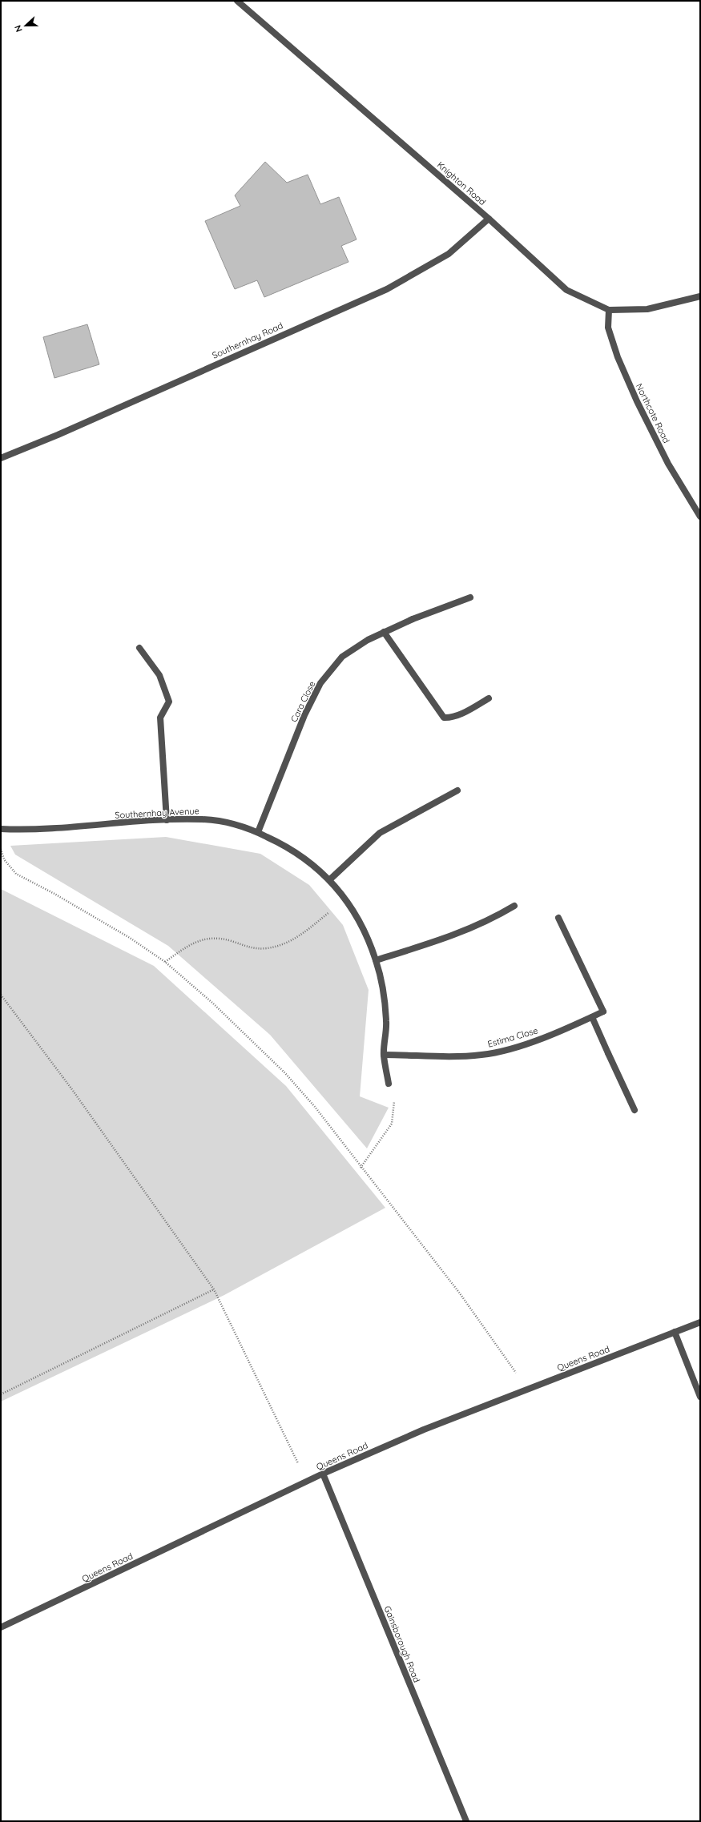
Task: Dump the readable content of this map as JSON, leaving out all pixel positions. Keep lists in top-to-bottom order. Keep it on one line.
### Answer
{"streets":{"street":["Knighton Road","Southernhay Road","Northcote Road","Cara Close","Southernhay Avenue","Estima Close","Queens Road","Gainsborough Road"]},"crossings":[["Knighton Road","Southernhay Road"],["Knighton Road","Northcote Road"],["Cara Close","Southernhay Avenue"],["Southernhay Avenue","Estima Close"],["Queens Road","Gainsborough Road"]],"north":"left"}
